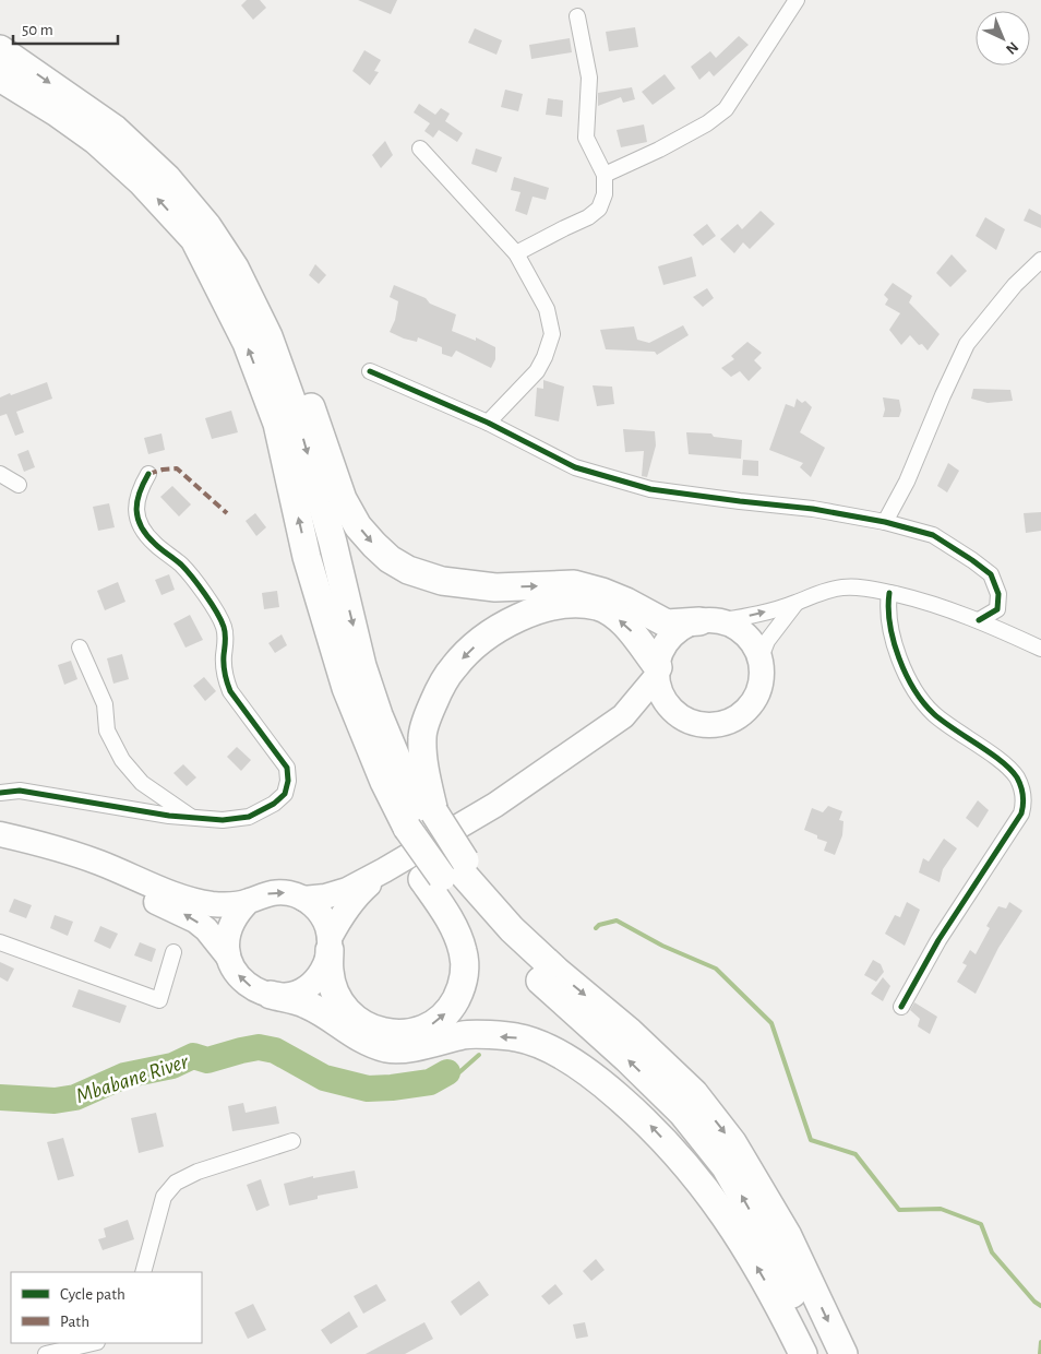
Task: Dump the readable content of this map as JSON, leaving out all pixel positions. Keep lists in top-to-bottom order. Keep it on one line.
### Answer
{"water":["Mbabane River"],"legend":["Cycle path","Path"],"scale_bar":"50 m","north":"bottom right"}
